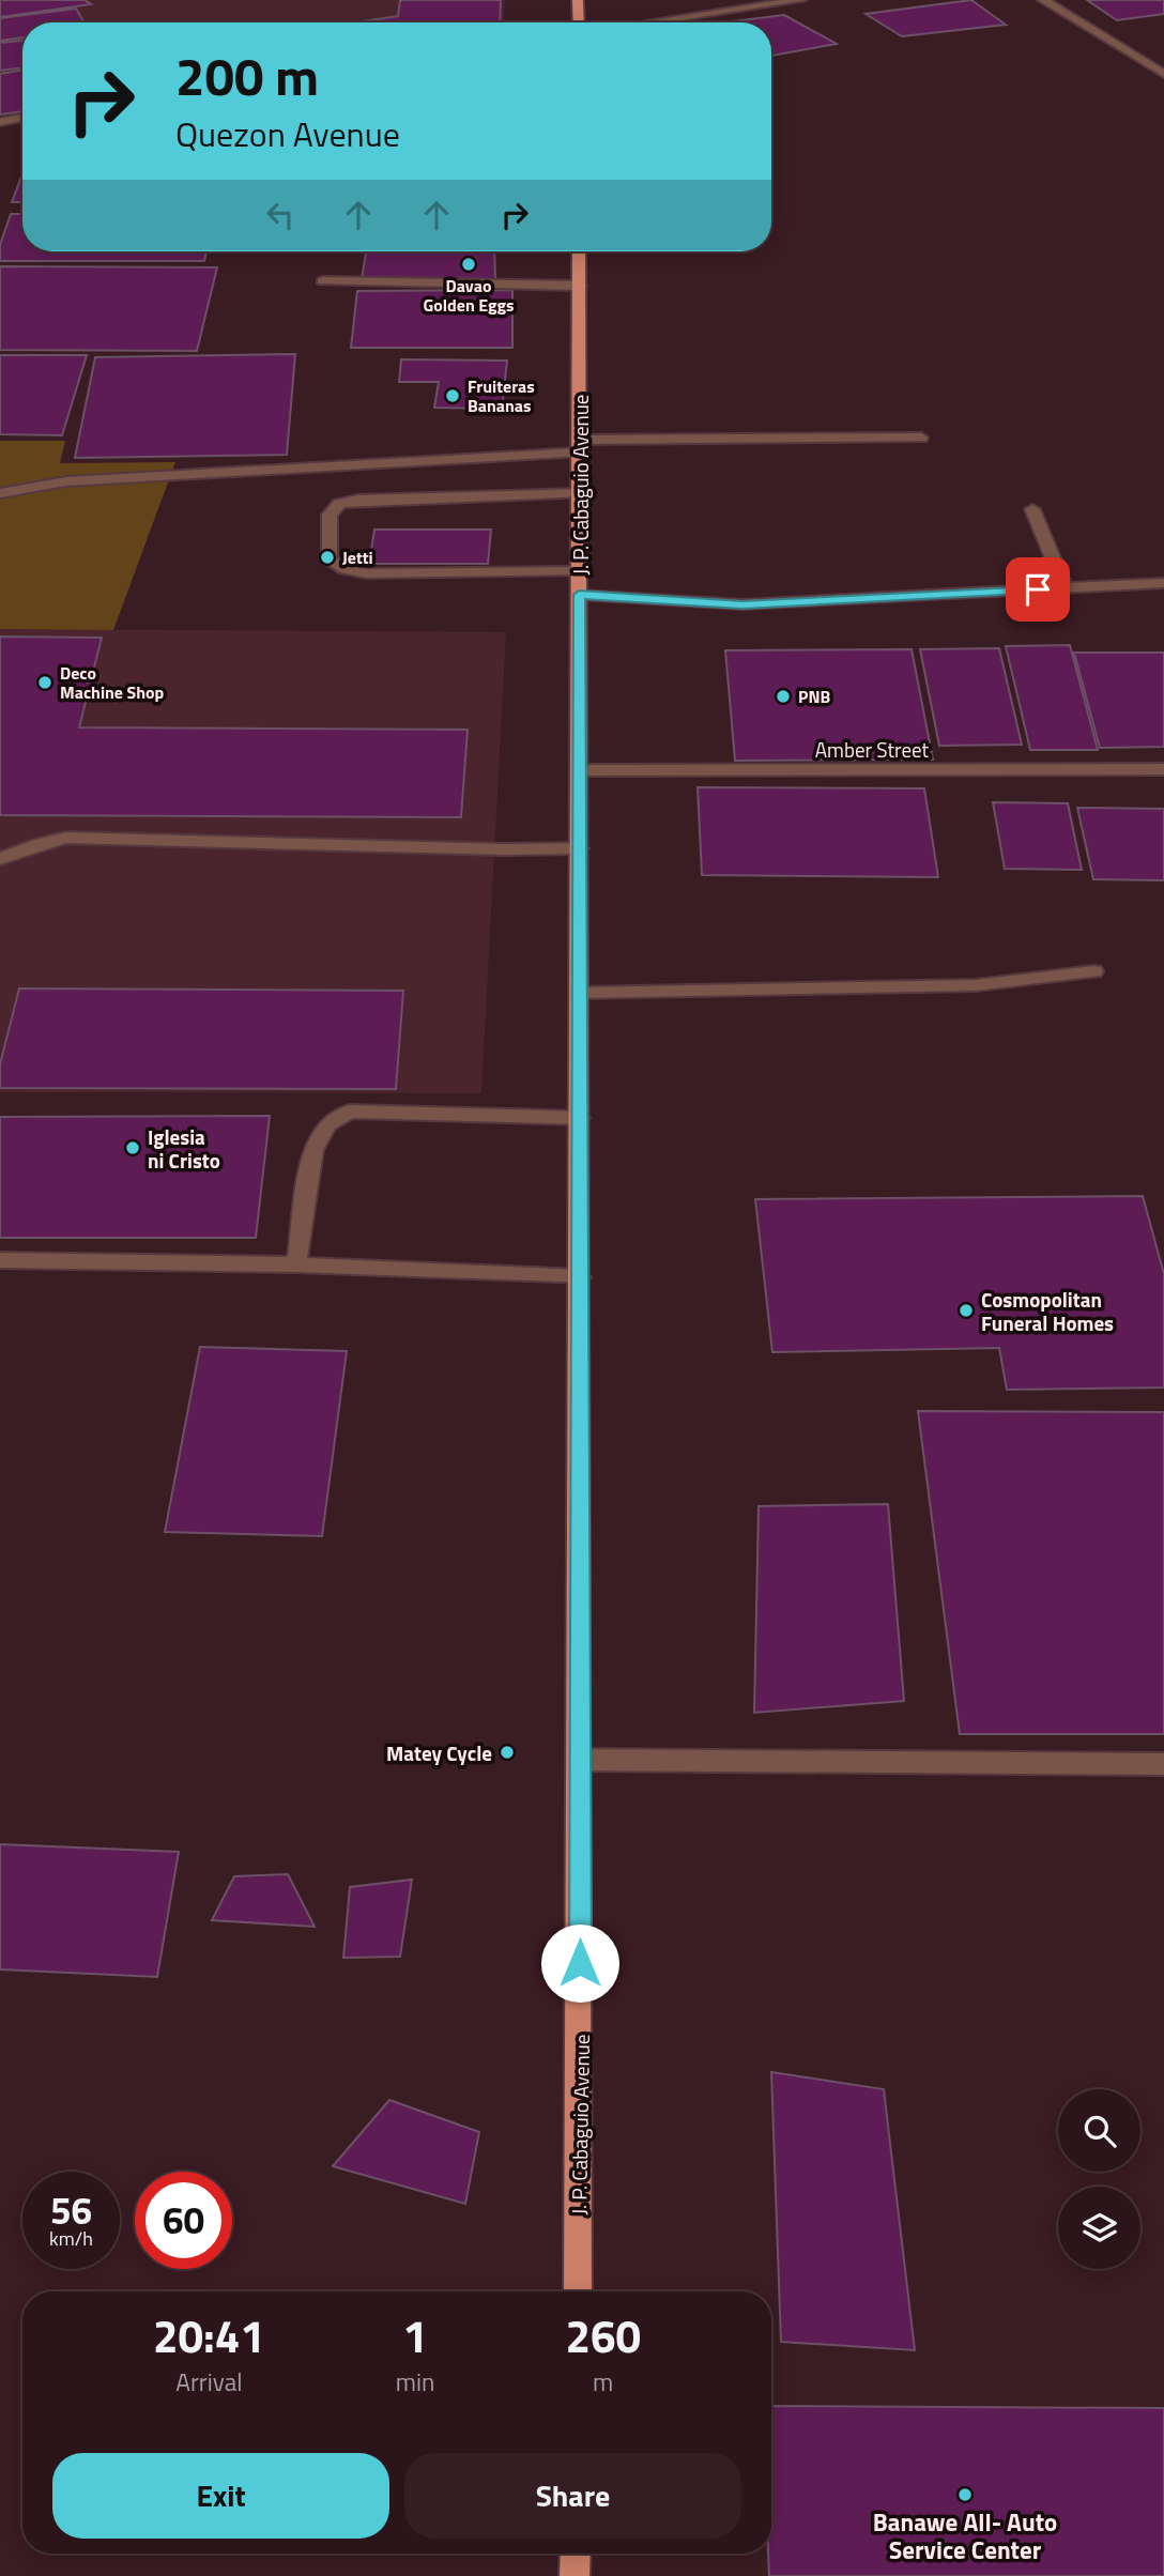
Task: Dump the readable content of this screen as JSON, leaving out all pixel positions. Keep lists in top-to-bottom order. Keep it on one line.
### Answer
{"streets":{"main road":["J. P. Cabaguio Avenue"],"street":["Amber Street"]},"crossings":[["J. P. Cabaguio Avenue","Amber Street"]],"places":["Davao Golden Eggs","Fruiteras Bananas","Jetti","Deco Machine Shop","PNB","Iglesia ni Cristo","Cosmopolitan Funeral Homes","Matey Cycle","Banawe All- Auto Service Center"],"page":{"turn":["200 m","Quezon Avenue"],"speed":"56 km/h","limit":"60","eta":["20:41","Arrival","1","min","260","m"],"buttons":["Exit","Share"]}}
